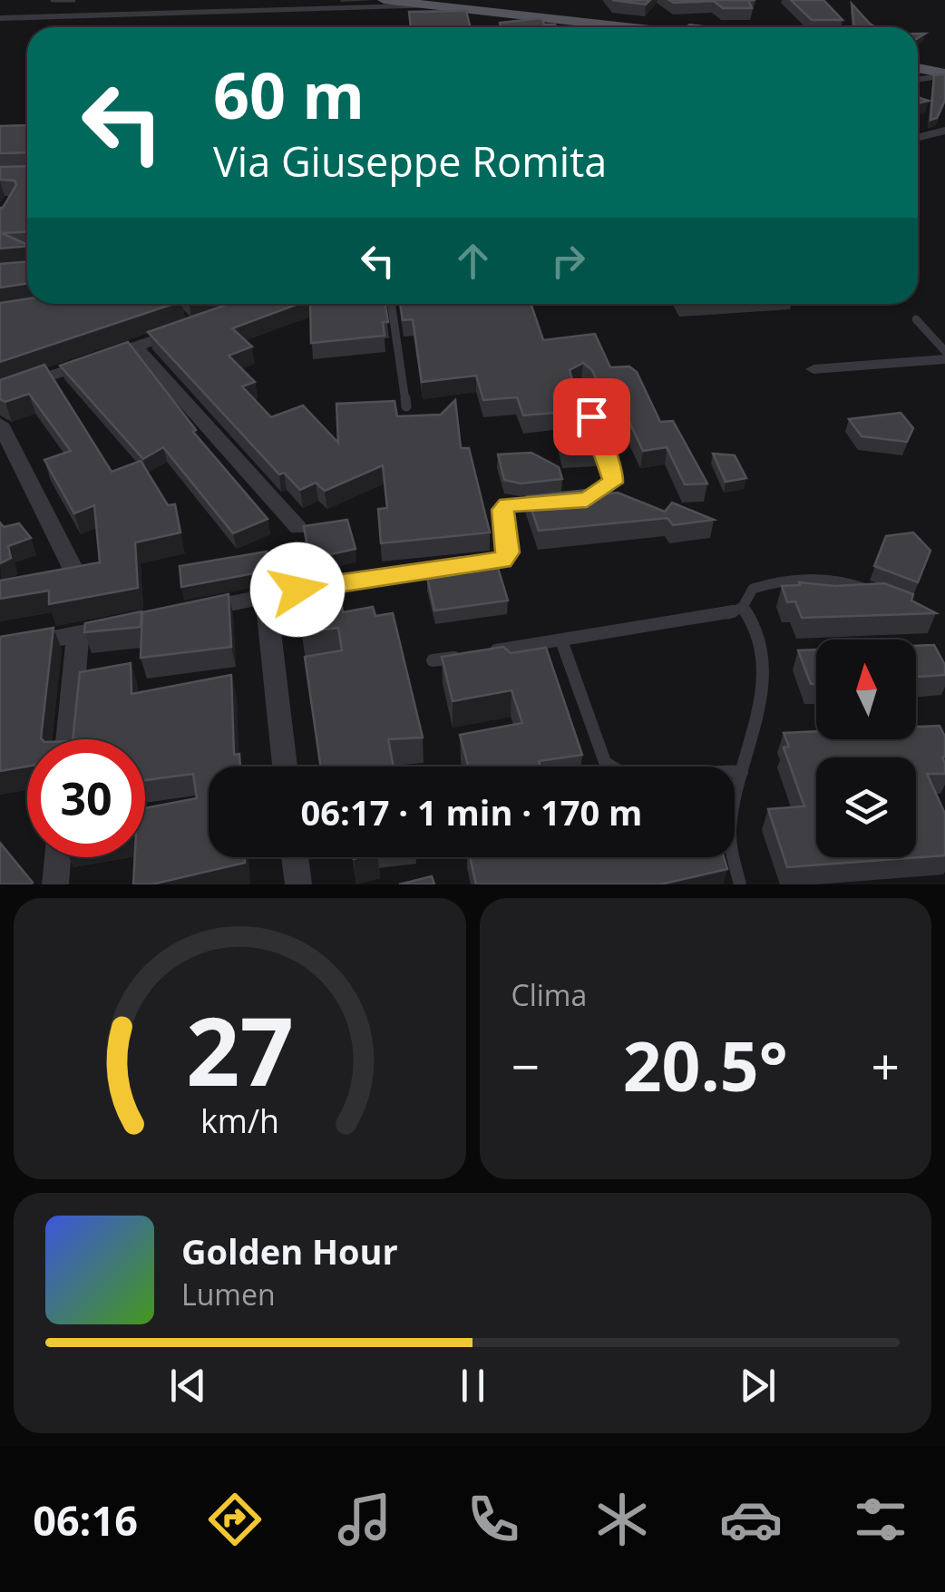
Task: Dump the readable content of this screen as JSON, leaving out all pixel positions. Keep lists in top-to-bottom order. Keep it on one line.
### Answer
{"north":"top","page":{"turn":["60 m","Via Giuseppe Romita"],"limit":"30","trip":"06:17 · 1 min · 170 m","tile":"Clima","heat":["−","20.5°","+"],"song":["Golden Hour","Lumen"],"tabs":"06:16","gauge":["27","km/h"]}}
